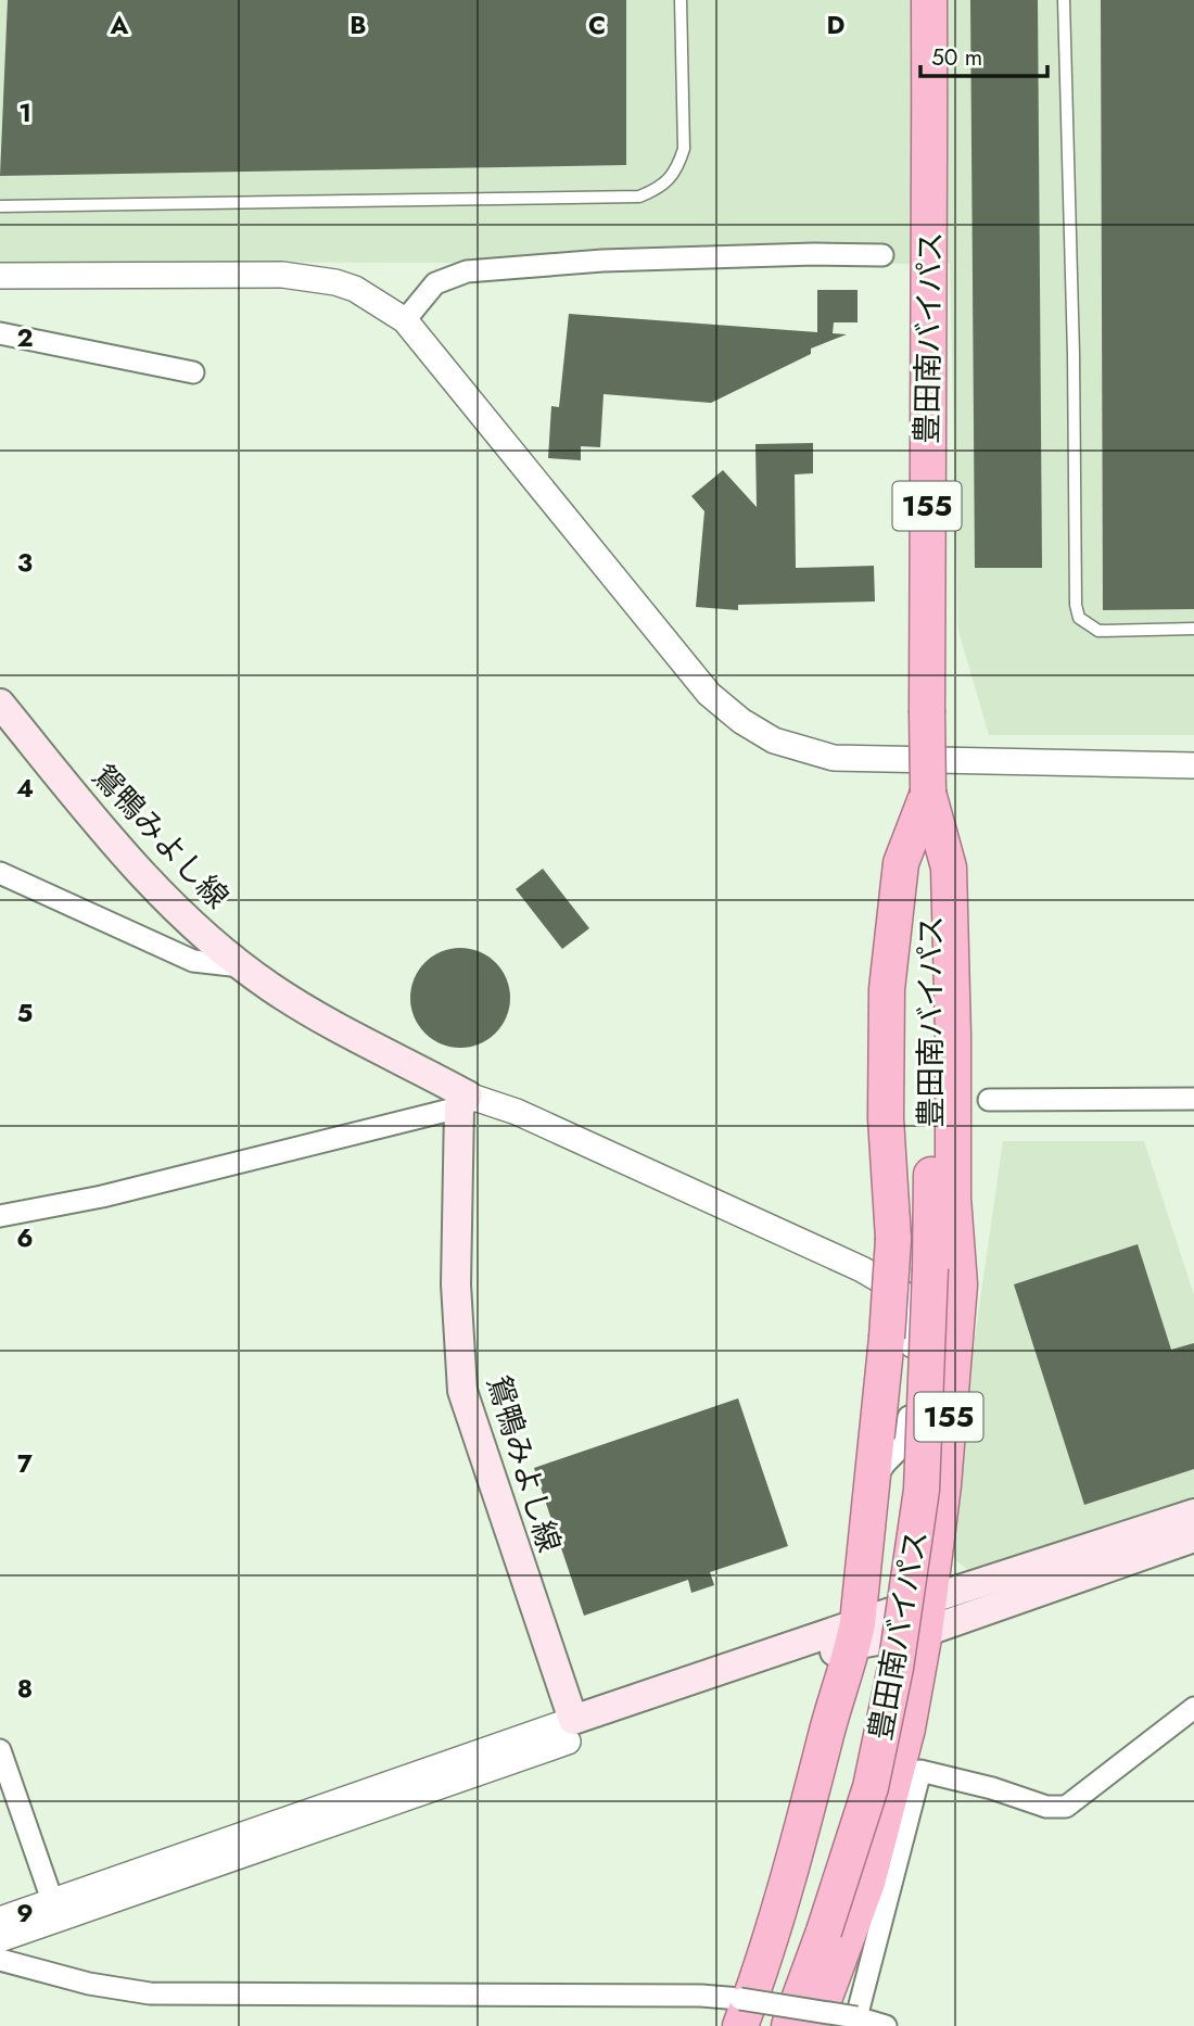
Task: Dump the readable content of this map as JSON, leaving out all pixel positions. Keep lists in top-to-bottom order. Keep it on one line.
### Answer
{"streets":{"highway":["豊田南バイパス","155"],"main road":["鴛鴨みよし線"]},"crossings":[["豊田南バイパス","155"]],"scale_bar":"50 m","grid":{"columns":["A","B","C","D"],"rows":["1","2","3","4","5","6","7","8","9"]}}
